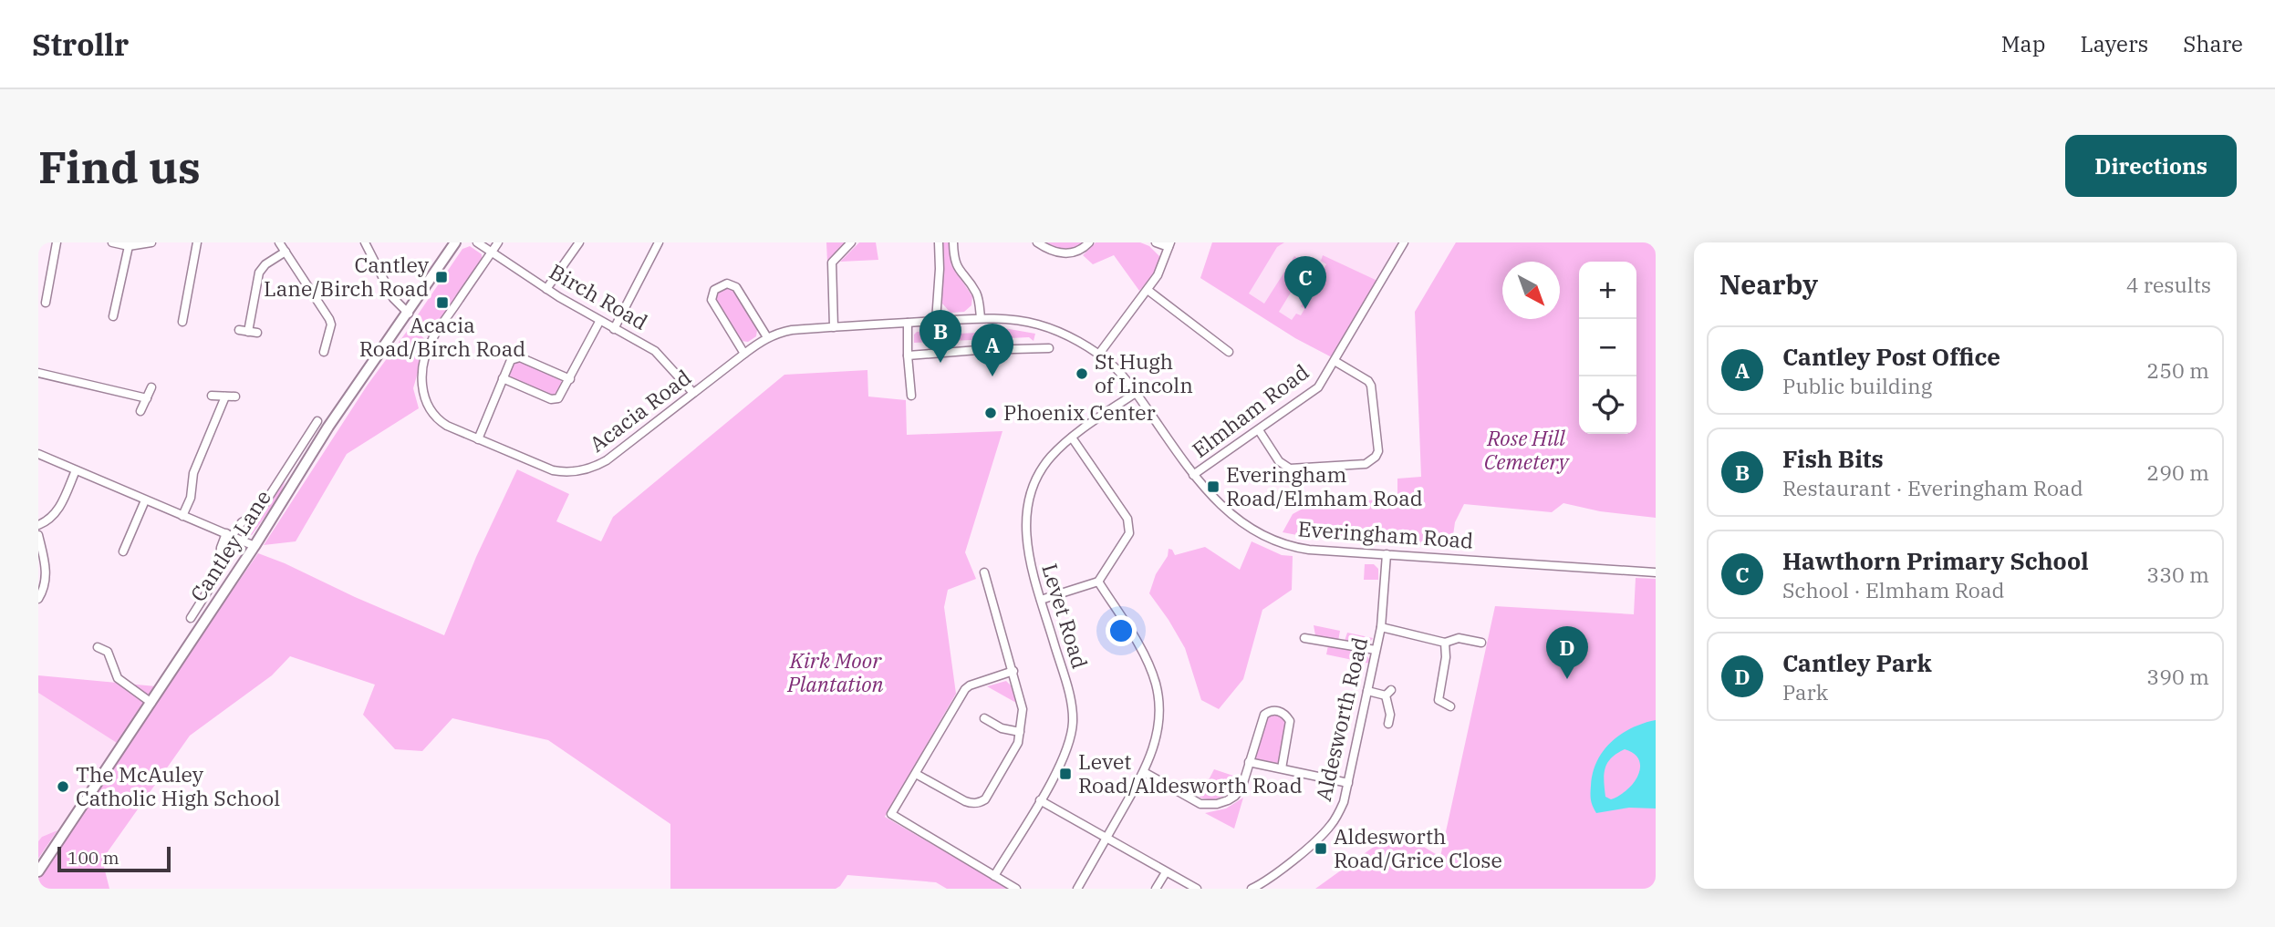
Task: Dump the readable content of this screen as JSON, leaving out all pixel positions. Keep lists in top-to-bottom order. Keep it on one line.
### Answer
{"streets":{"main road":["Cantley Lane"],"street":["Birch Road","Acacia Road","Elmham Road","Everingham Road","Levet Road","Aldesworth Road"]},"crossings":[["Birch Road","Acacia Road"],["Acacia Road","Everingham Road"],["Elmham Road","Everingham Road"],["Everingham Road","Levet Road"],["Everingham Road","Aldesworth Road"]],"parks":["Rose Hill Cemetery","Kirk Moor Plantation"],"places":{"transit":["Cantley Lane/Birch Road","Acacia Road/Birch Road","Everingham Road/Elmham Road","Levet Road/Aldesworth Road","Aldesworth Road/Grice Close"],"other":["St Hugh of Lincoln","Phoenix Center","The McAuley Catholic High School"]},"scale_bar":"100 m","north":"bottom right","page":{"header":"Strollr","nav":["Map","Layers","Share"],"buttons":"Directions","title":"Find us","heading":["Nearby","4 results"],"pins":["C","B","A","D"],"map_buttons":["+","−"],"list":[{"mark":"A","name":"Cantley Post Office","note":"Public building","value":"250 m"},{"mark":"B","name":"Fish Bits","note":"Restaurant · Everingham Road","value":"290 m"},{"mark":"C","name":"Hawthorn Primary School","note":"School · Elmham Road","value":"330 m"},{"mark":"D","name":"Cantley Park","note":"Park","value":"390 m"}],"scale":"100 m"}}
